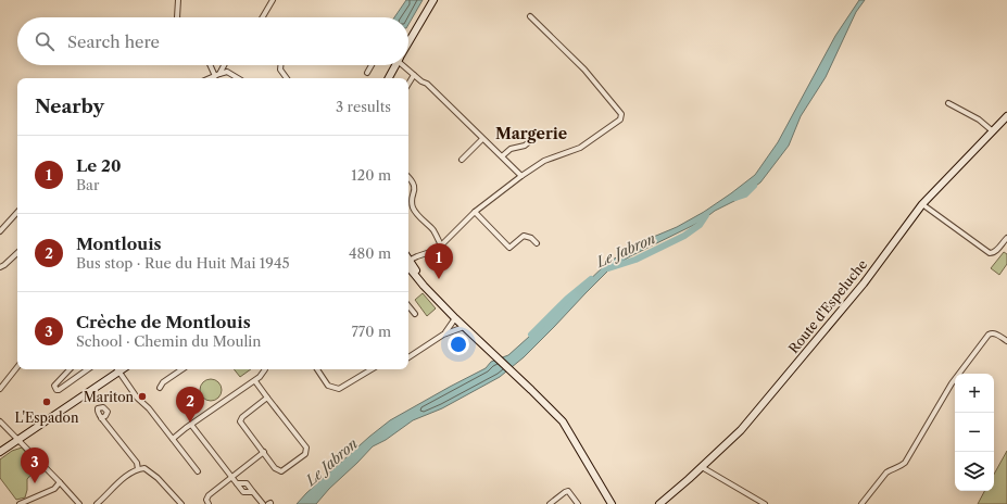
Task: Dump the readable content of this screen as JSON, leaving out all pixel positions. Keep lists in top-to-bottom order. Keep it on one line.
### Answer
{"streets":{"main road":["Route d'Espeluche"]},"districts":["Margerie"],"water":["Le Jabron"],"places":["Mariton","L'Espadon"],"page":{"search":"Search here","heading":["Nearby","3 results"],"list":[{"mark":"1","name":"Le 20","note":"Bar","value":"120 m"},{"mark":"2","name":"Montlouis","note":"Bus stop · Rue du Huit Mai 1945","value":"480 m"},{"mark":"3","name":"Crèche de Montlouis","note":"School · Chemin du Moulin","value":"770 m"}],"pins":["1","2","3"],"map_buttons":["+","−"]}}
